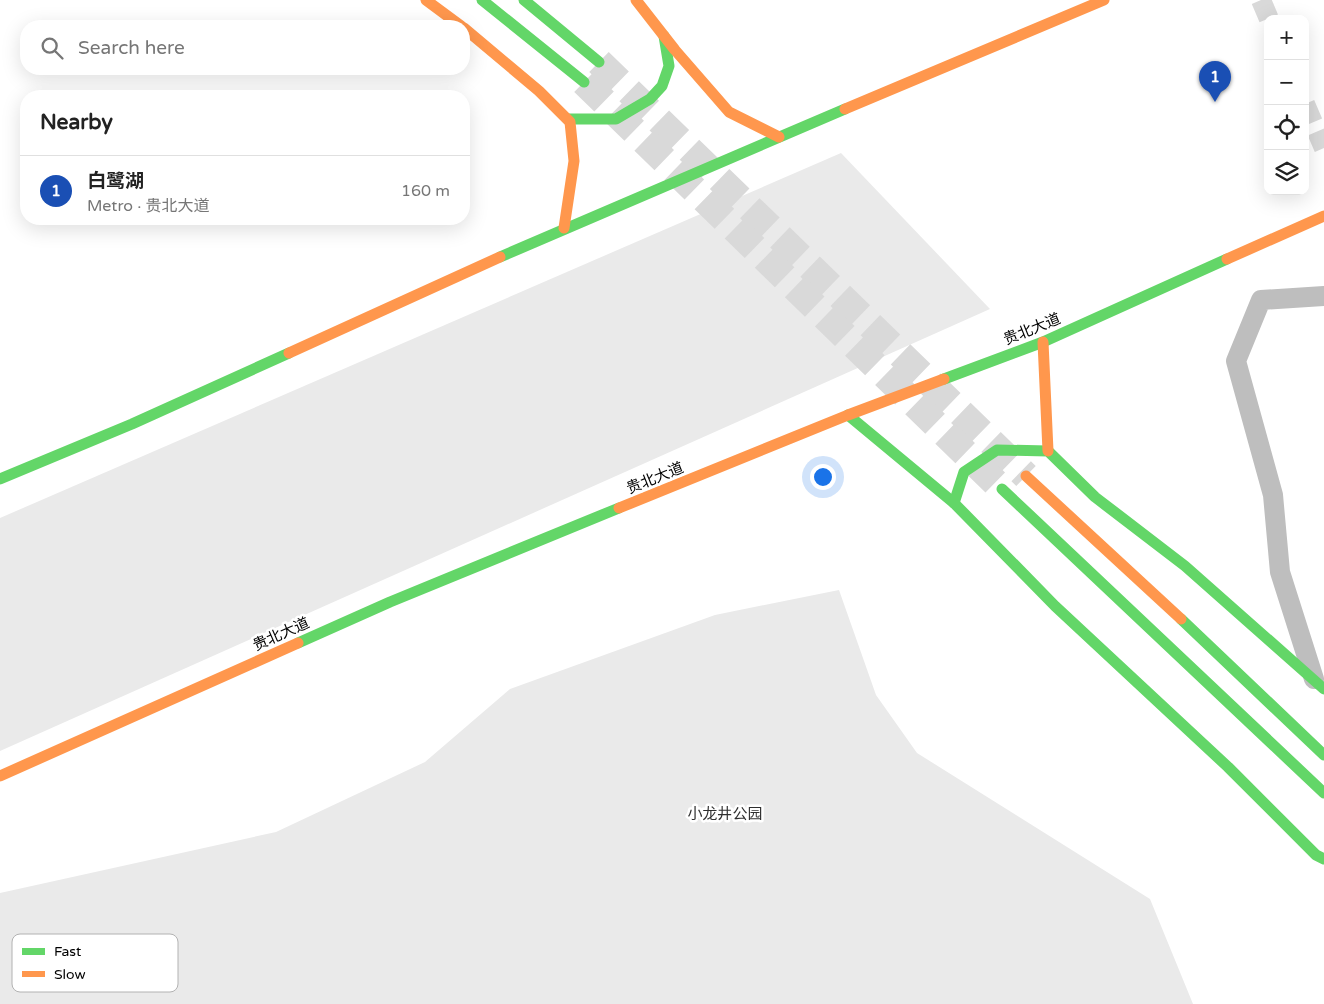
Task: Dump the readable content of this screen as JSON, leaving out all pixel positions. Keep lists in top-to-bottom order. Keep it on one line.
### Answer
{"streets":{"street":["贵北大道"]},"parks":["小龙井公园"],"legend":["Fast","Slow"],"page":{"map_buttons":["+","−"],"search":"Search here","pins":"1","heading":"Nearby","list":[{"mark":"1","name":"白鹭湖","note":"Metro · 贵北大道","value":"160 m"}]}}
